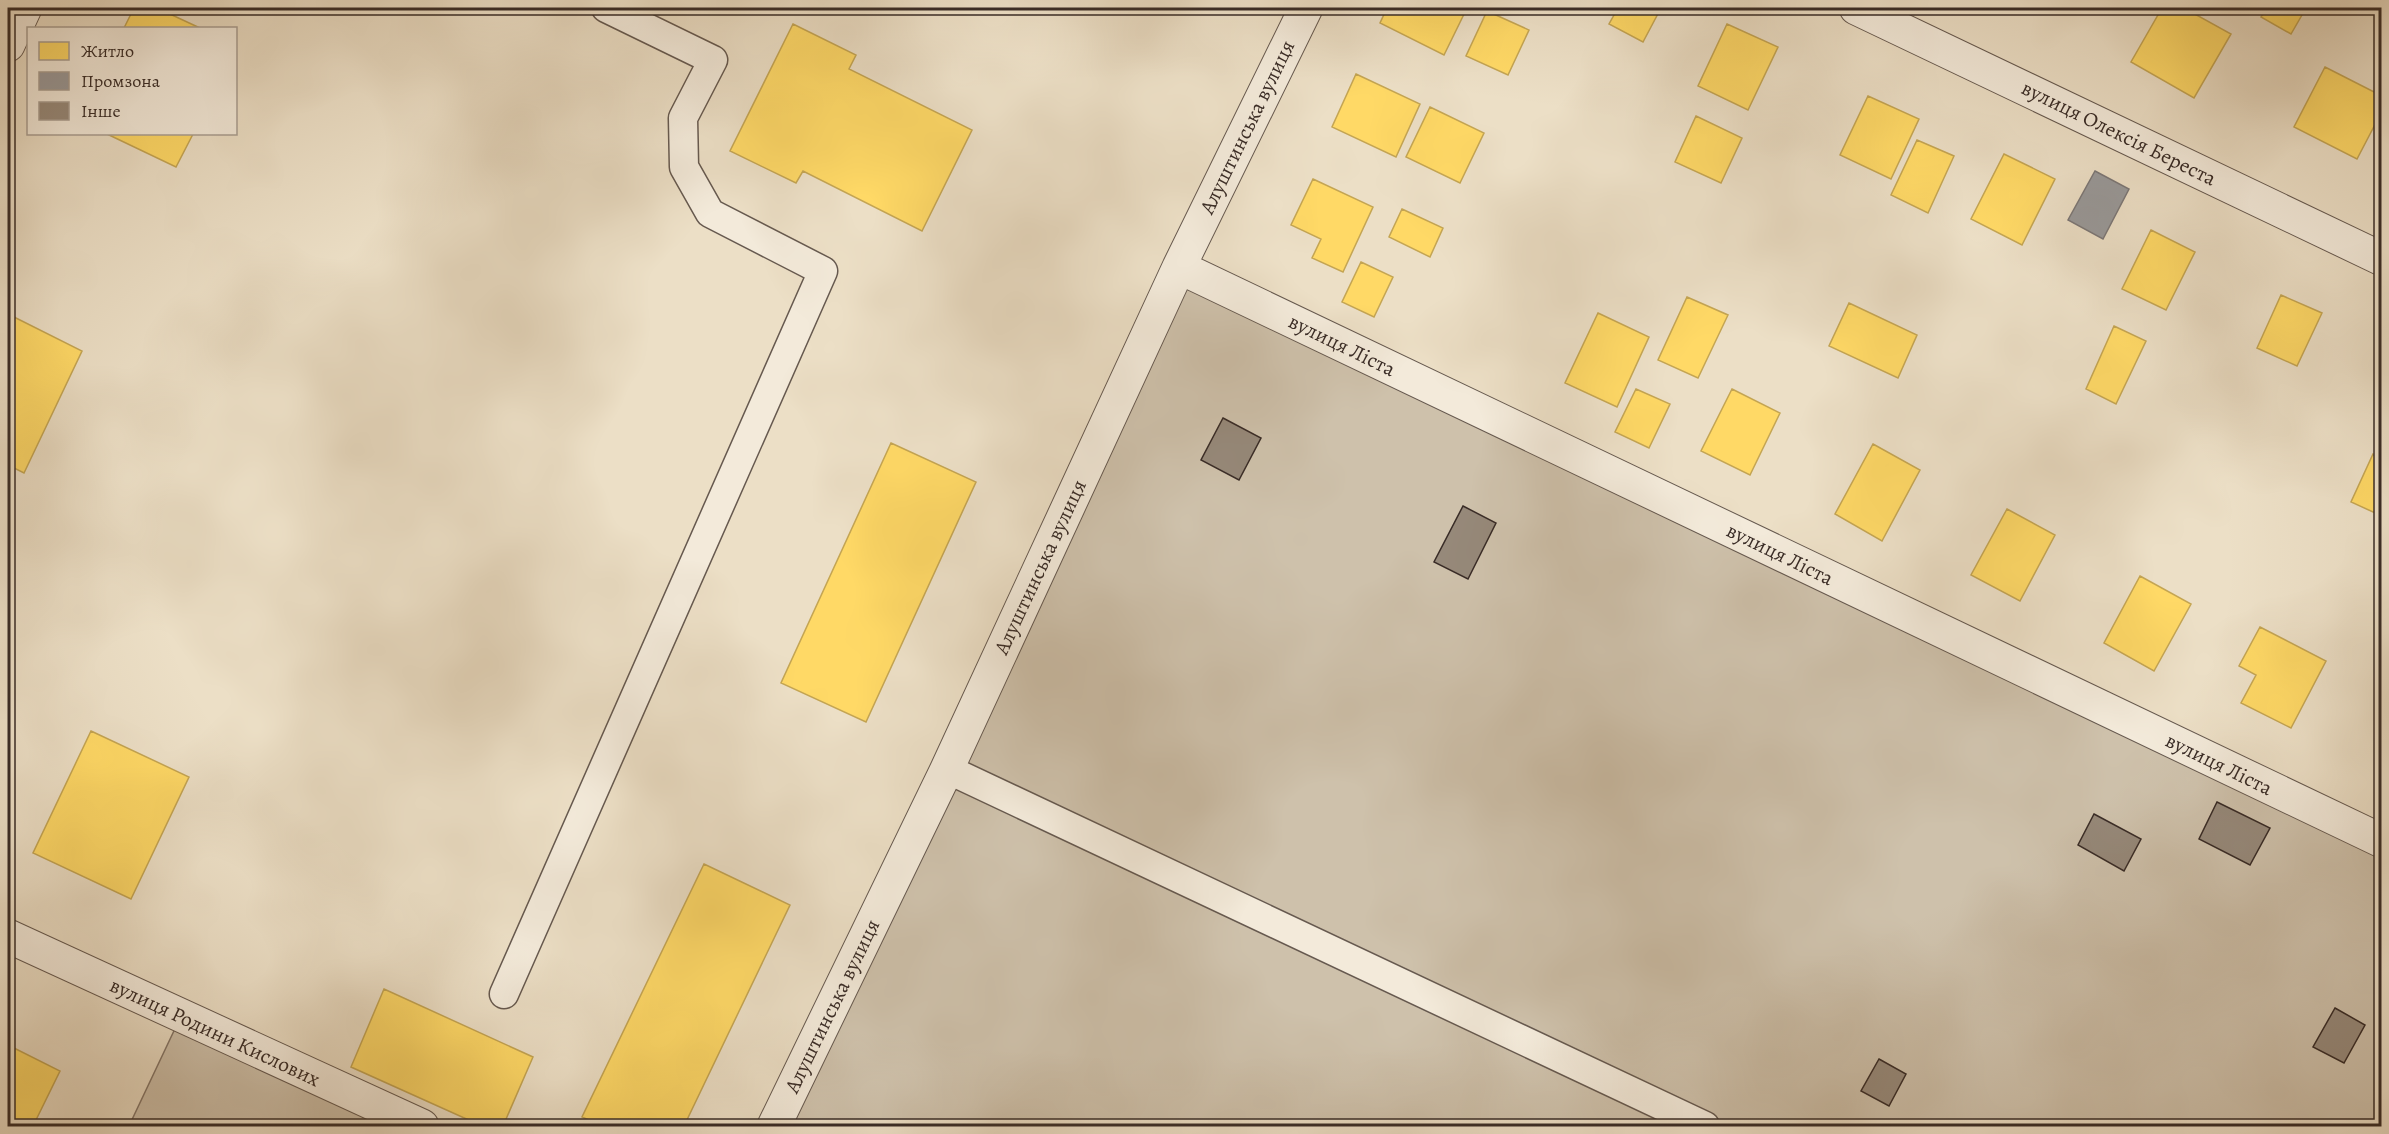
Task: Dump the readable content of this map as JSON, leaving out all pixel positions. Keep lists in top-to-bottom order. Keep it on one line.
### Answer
{"streets":{"street":["Алуштинська вулиця","вулиця Олексія Береста","вулиця Ліста","вулиця Родини Кислових"]},"crossings":[["Алуштинська вулиця","вулиця Ліста"]],"legend":["Житло","Промзона","Інше"]}
